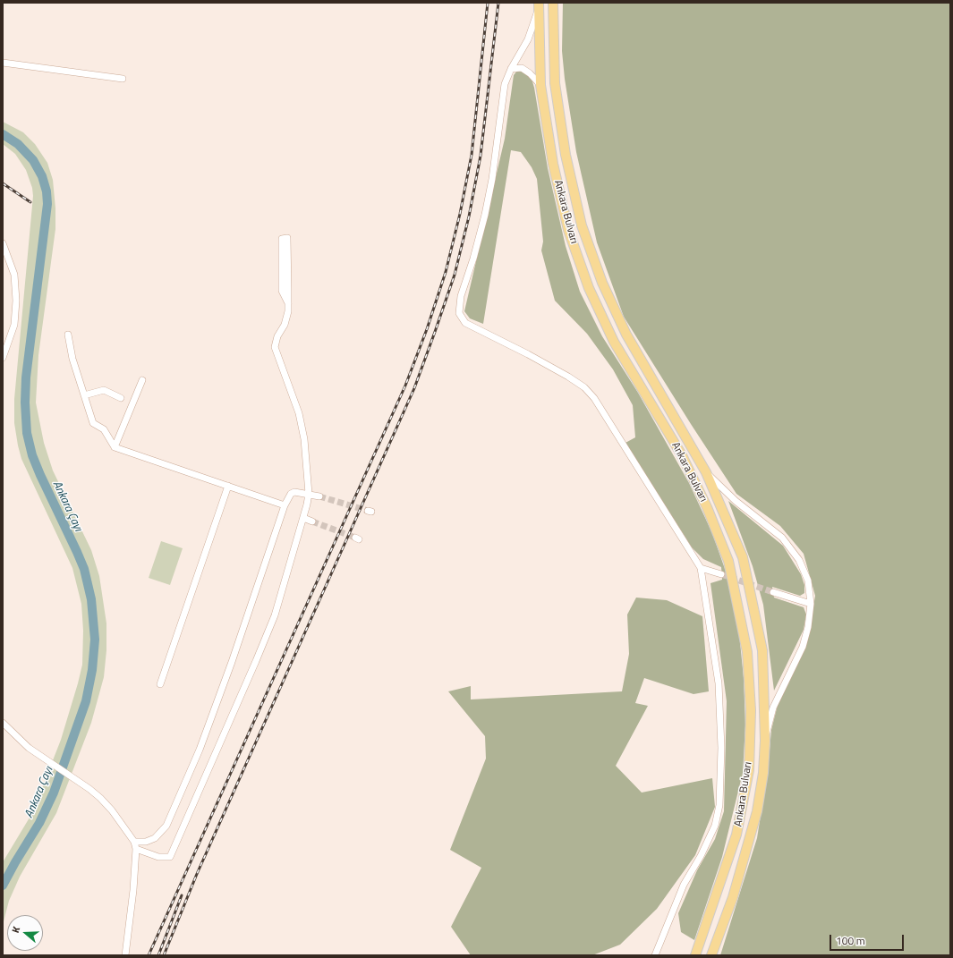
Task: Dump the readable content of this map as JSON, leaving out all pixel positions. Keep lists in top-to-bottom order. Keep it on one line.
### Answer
{"streets":{"main road":["Ankara Bulvarı"]},"water":["Ankara Çayı"],"scale_bar":"100 m","north":"left"}
